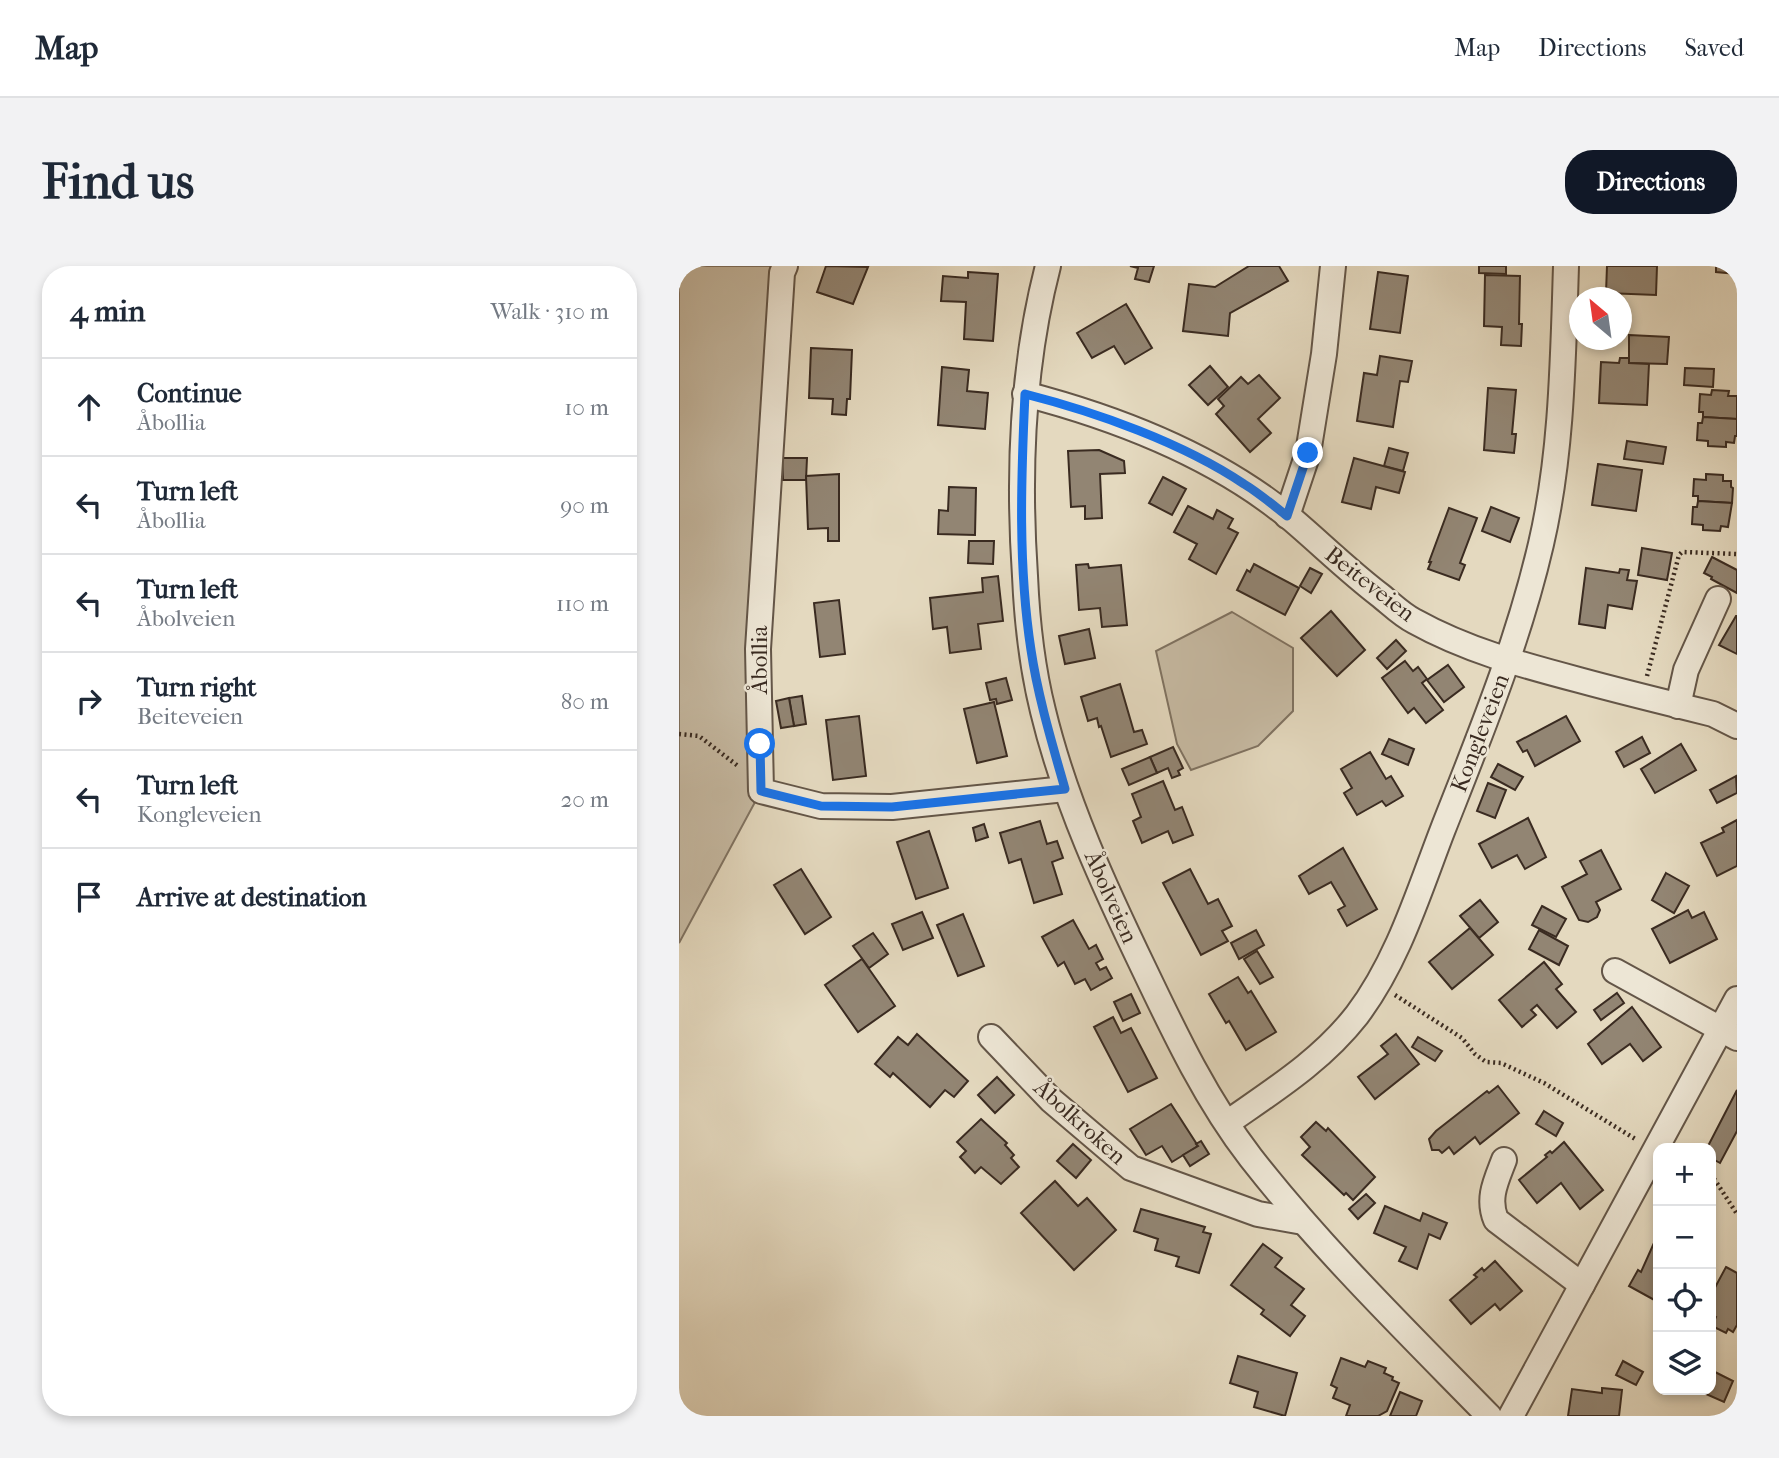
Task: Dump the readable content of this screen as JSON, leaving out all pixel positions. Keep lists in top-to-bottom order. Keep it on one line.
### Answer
{"streets":{"street":["Beiteveien","Åbollia","Kongleveien","Åbolveien","Åbolkroken"]},"crossings":[["Beiteveien","Kongleveien"],["Beiteveien","Åbolveien"],["Kongleveien","Åbolveien"],["Åbolveien","Åbolkroken"]],"north":"top left","page":{"header":"Map","nav":["Map","Directions","Saved"],"buttons":"Directions","title":"Find us","heading":["4 min","Walk · 310 m"],"list":[["Continue","Åbollia","10 m"],["Turn left","Åbollia","90 m"],["Turn left","Åbolveien","110 m"],["Turn right","Beiteveien","80 m"],["Turn left","Kongleveien","20 m"],"Arrive at destination"],"map_buttons":["+","−"]}}
